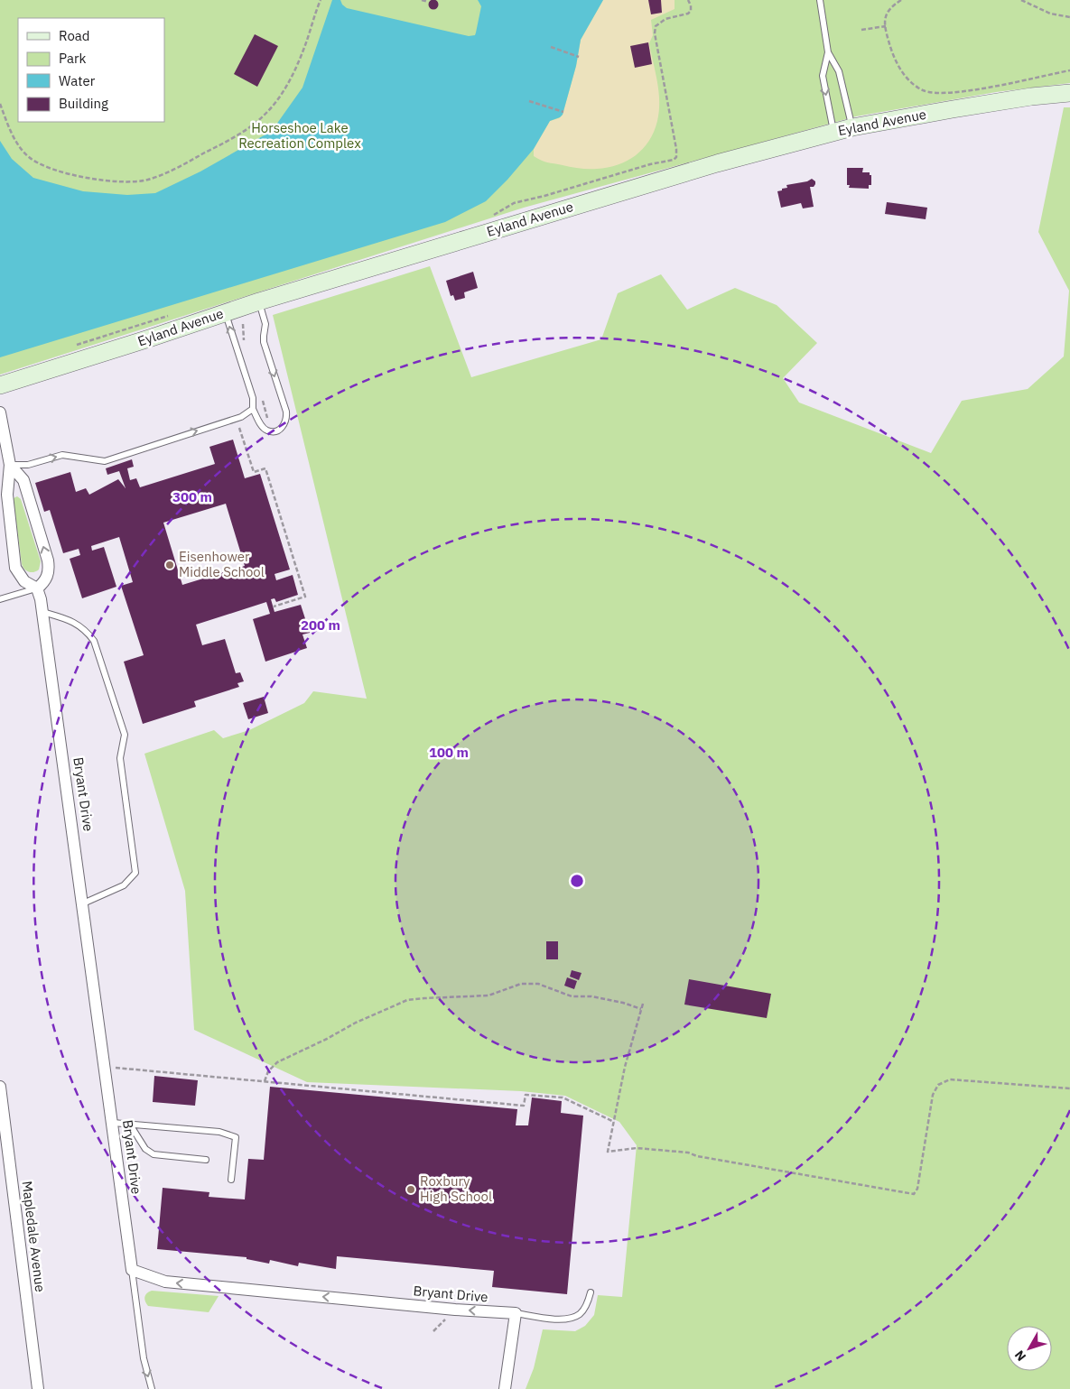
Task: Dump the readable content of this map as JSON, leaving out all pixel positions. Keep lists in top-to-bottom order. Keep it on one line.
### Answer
{"streets":{"street":["Eyland Avenue","Bryant Drive","Mapledale Avenue"]},"one_way":["Bryant Drive"],"parks":["Horseshoe Lake Recreation Complex"],"places":["Eisenhower Middle School","Roxbury High School"],"legend":["Road","Park","Water","Building"],"north":"bottom left","rings":["300 m","200 m","100 m"]}
